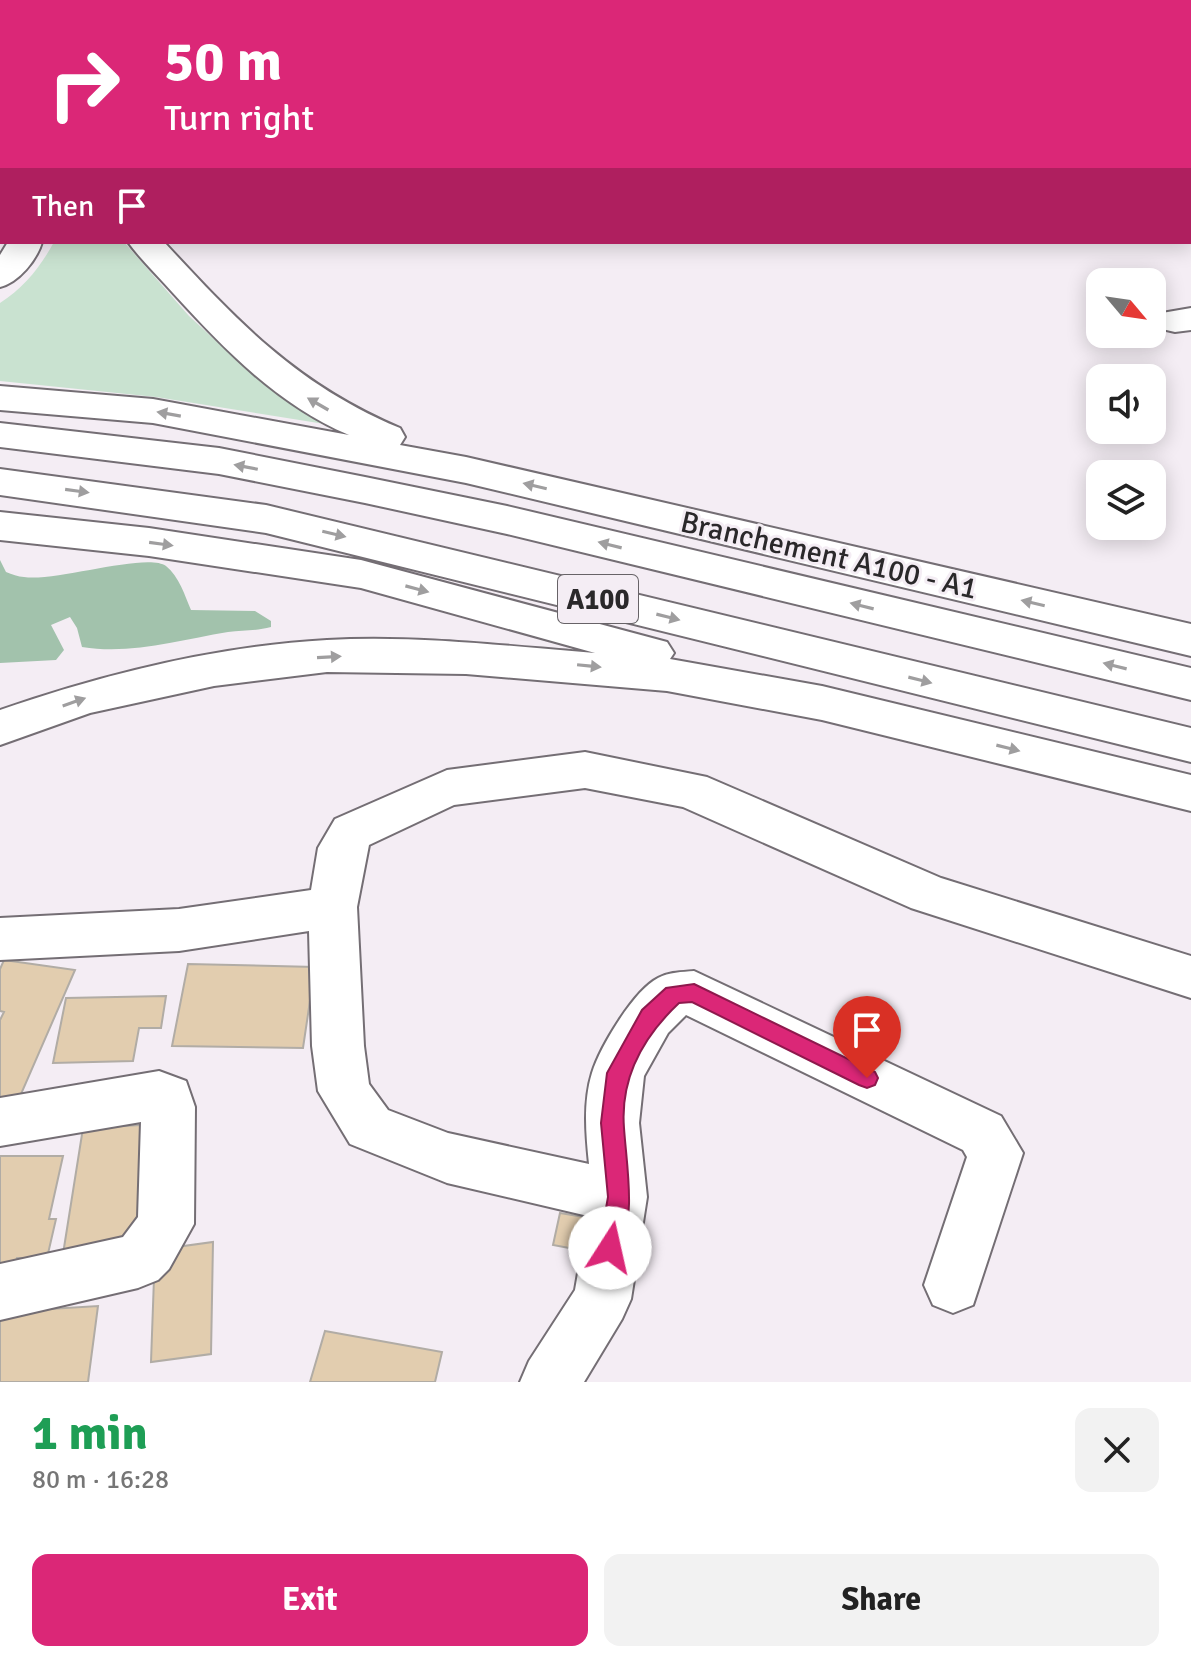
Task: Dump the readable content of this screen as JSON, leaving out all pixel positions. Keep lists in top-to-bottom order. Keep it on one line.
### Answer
{"streets":{"main road":["Branchement A100 - A1","A100"]},"north":"bottom right","page":{"turn":["50 m","Turn right"],"then":"Then","heading":["1 min","80 m · 16:28"],"buttons":["Exit","Share"]}}
